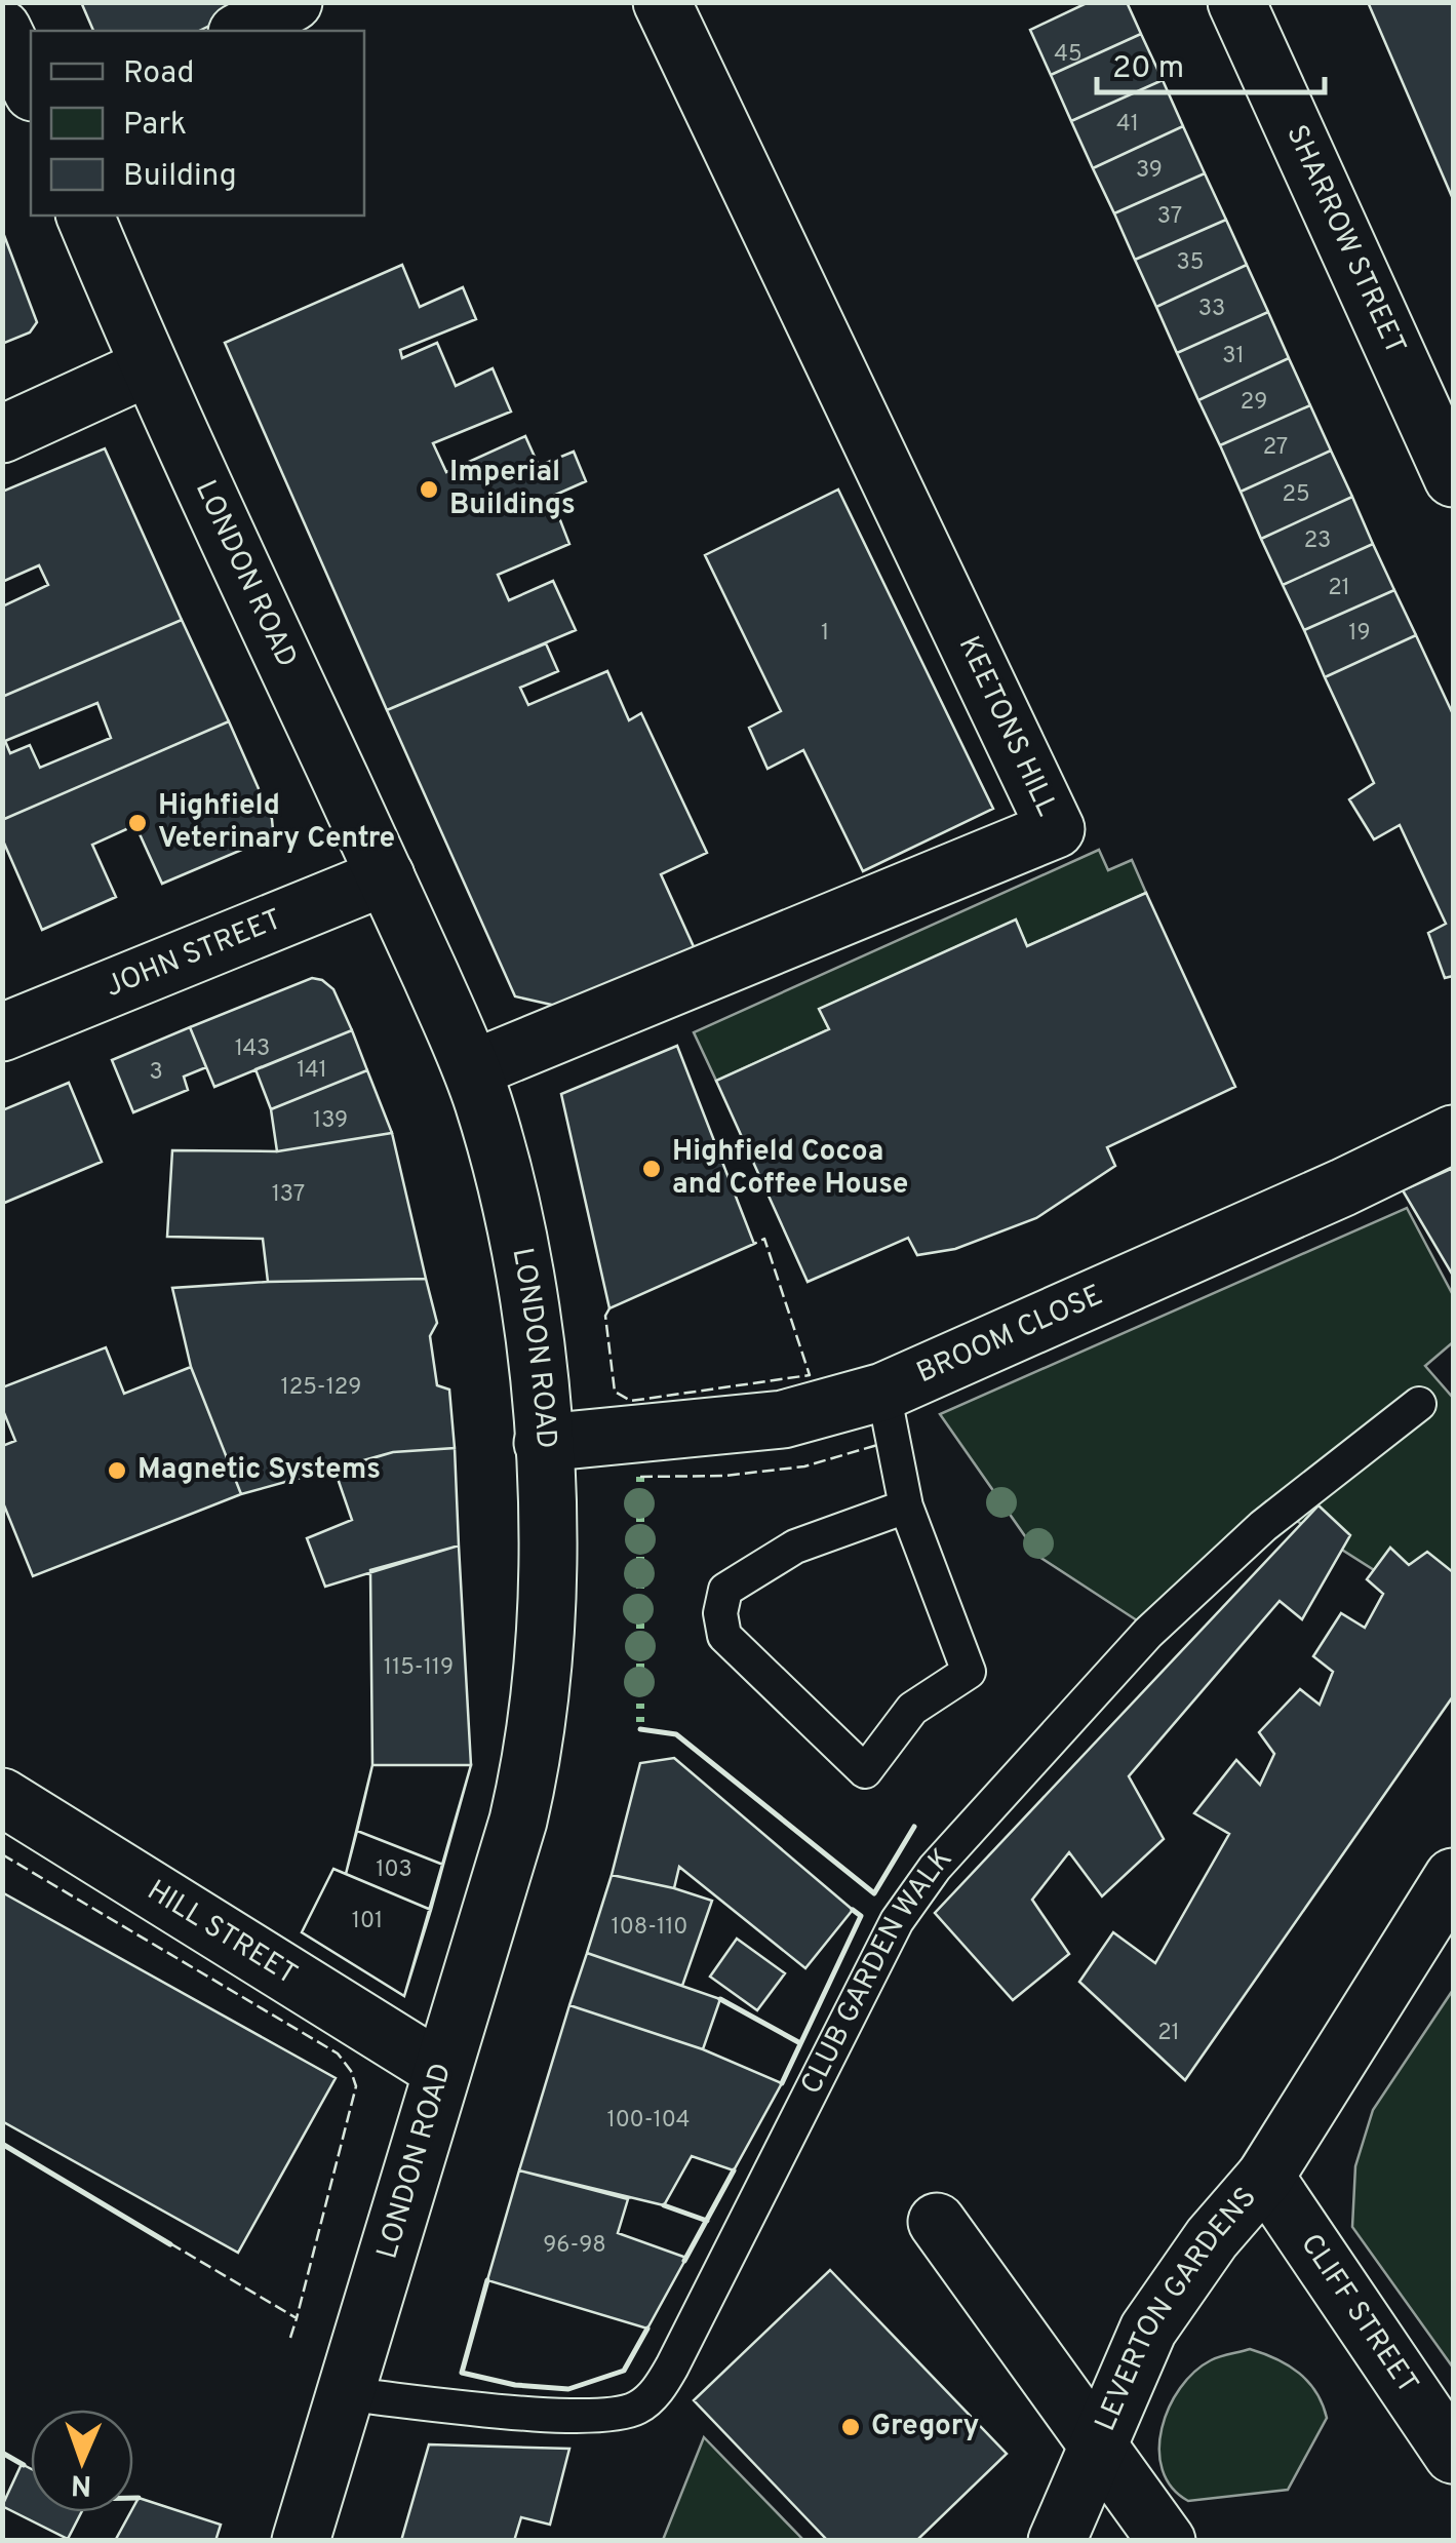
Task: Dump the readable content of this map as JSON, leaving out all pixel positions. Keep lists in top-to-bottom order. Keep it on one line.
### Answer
{"streets":{"street":["SHARROW STREET","LONDON ROAD","KEETONS HILL","JOHN STREET","BROOM CLOSE","HILL STREET","LEVERTON GARDENS","CLIFF STREET"],"lane":["CLUB GARDEN WALK"]},"crossings":[["LONDON ROAD","KEETONS HILL"],["LONDON ROAD","JOHN STREET"],["LONDON ROAD","BROOM CLOSE"],["LONDON ROAD","HILL STREET"],["LONDON ROAD","CLUB GARDEN WALK"],["LEVERTON GARDENS","CLIFF STREET"]],"places":["Imperial Buildings","Highfield Veterinary Centre","Highfield Cocoa and Coffee House","Magnetic Systems","Gregory"],"house_numbers":["45","41","39","37","35","33","31","29","27","25","23","21","1","19","143","141","3","139","137","125-129","115-119","103","101","108-110","21","100-104","96-98"],"legend":["Road","Park","Building"],"scale_bar":"20 m","north":"bottom"}
